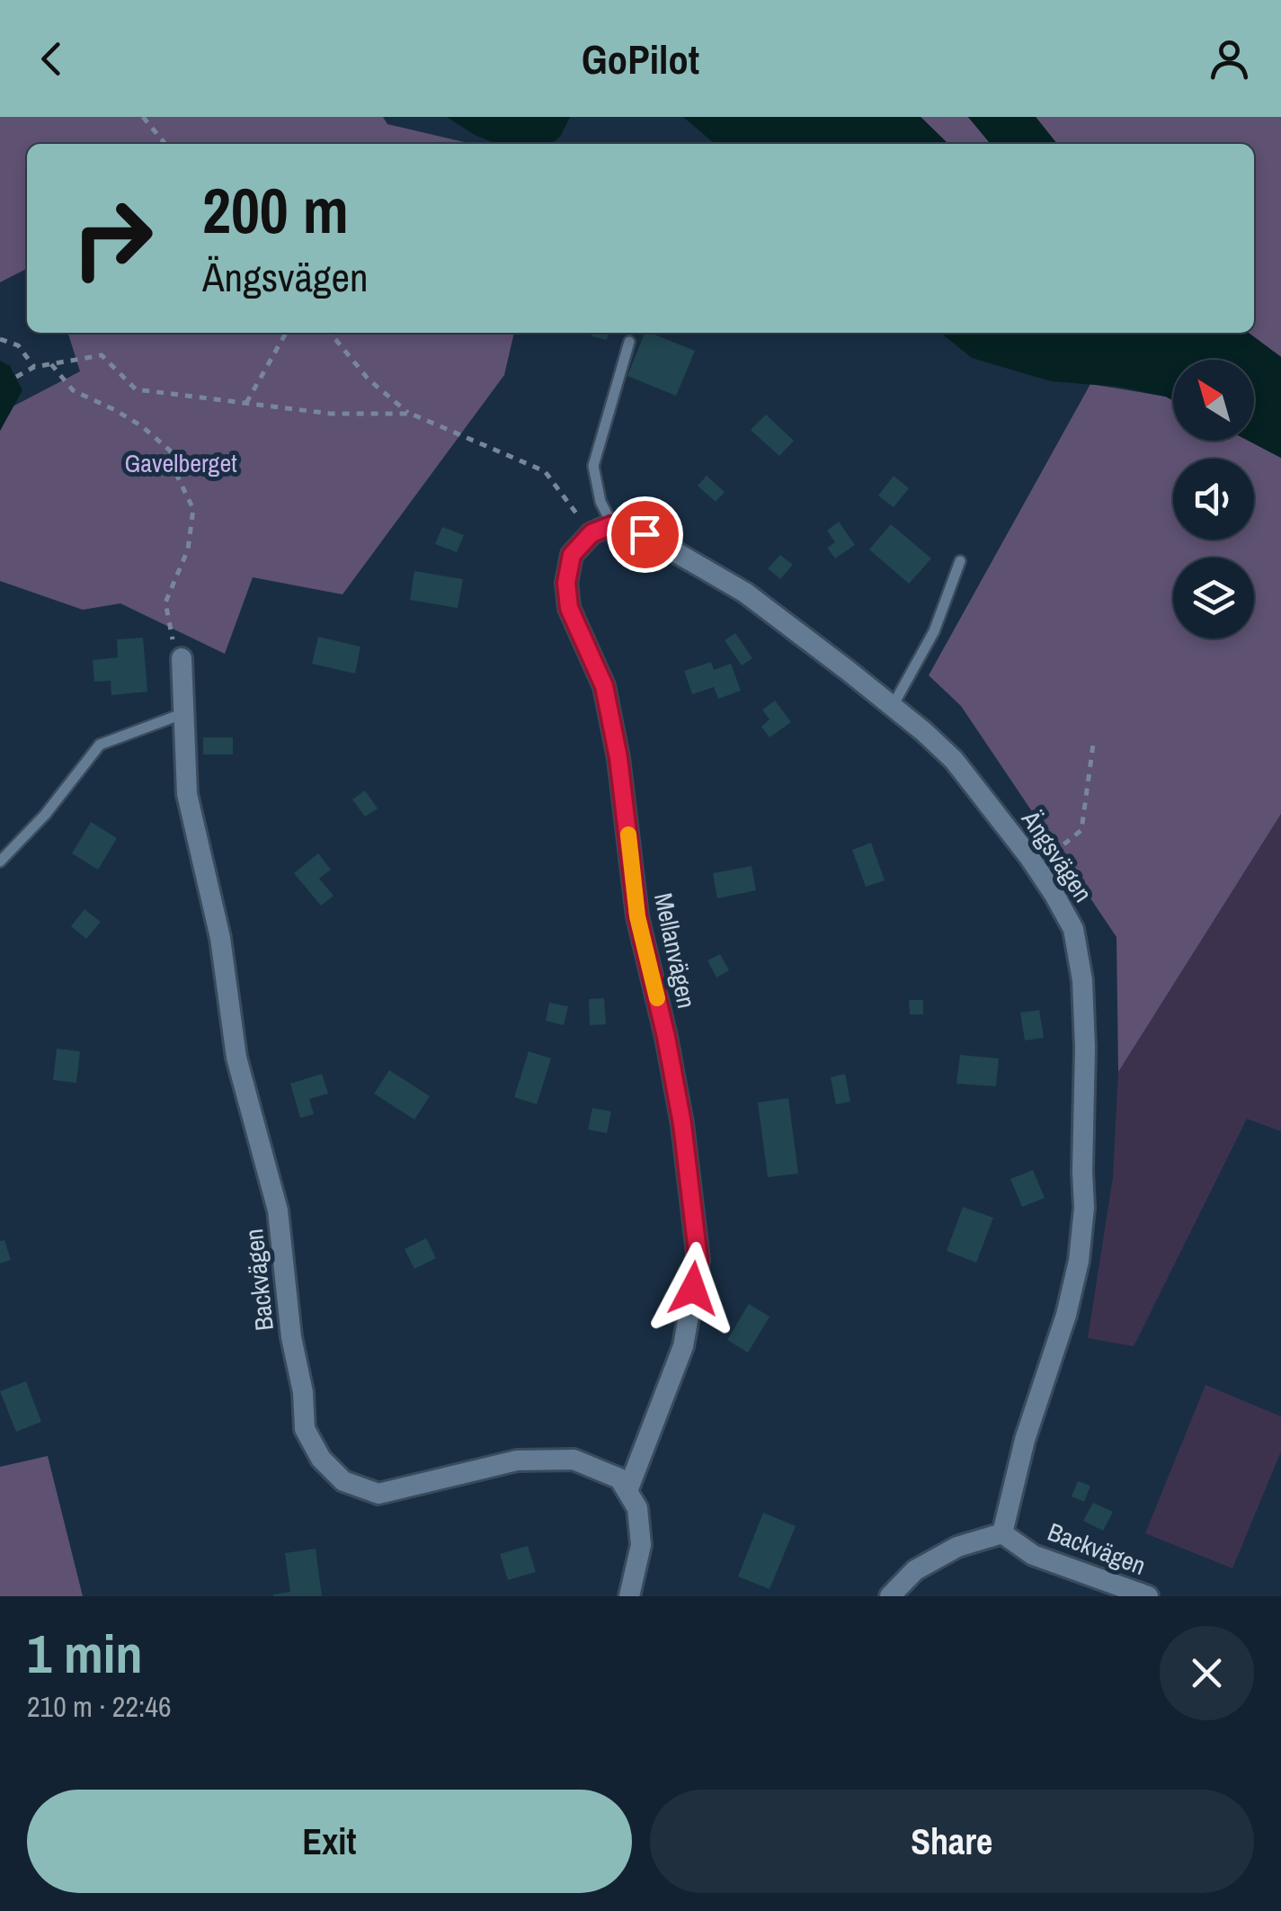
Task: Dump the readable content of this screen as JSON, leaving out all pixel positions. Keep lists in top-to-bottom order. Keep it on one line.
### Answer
{"streets":{"street":["Ängsvägen","Mellanvägen","Backvägen"]},"crossings":[["Ängsvägen","Backvägen"],["Mellanvägen","Backvägen"]],"parks":["Gavelberget"],"north":"top left","page":{"header":"GoPilot","turn":["200 m","Ängsvägen"],"heading":["1 min","210 m · 22:46"],"buttons":["Exit","Share"]}}
